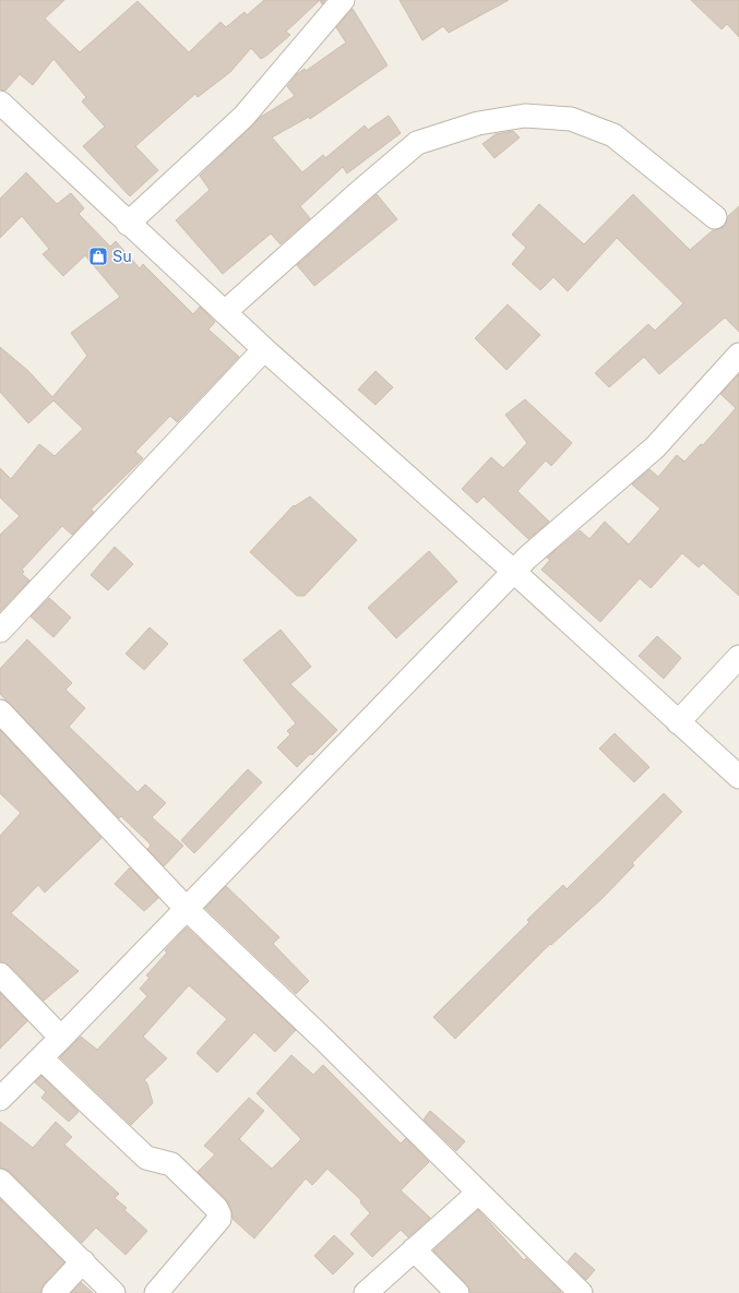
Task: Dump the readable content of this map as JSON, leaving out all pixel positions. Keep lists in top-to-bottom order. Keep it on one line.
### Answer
{"places":{"shop":["Su"]}}
